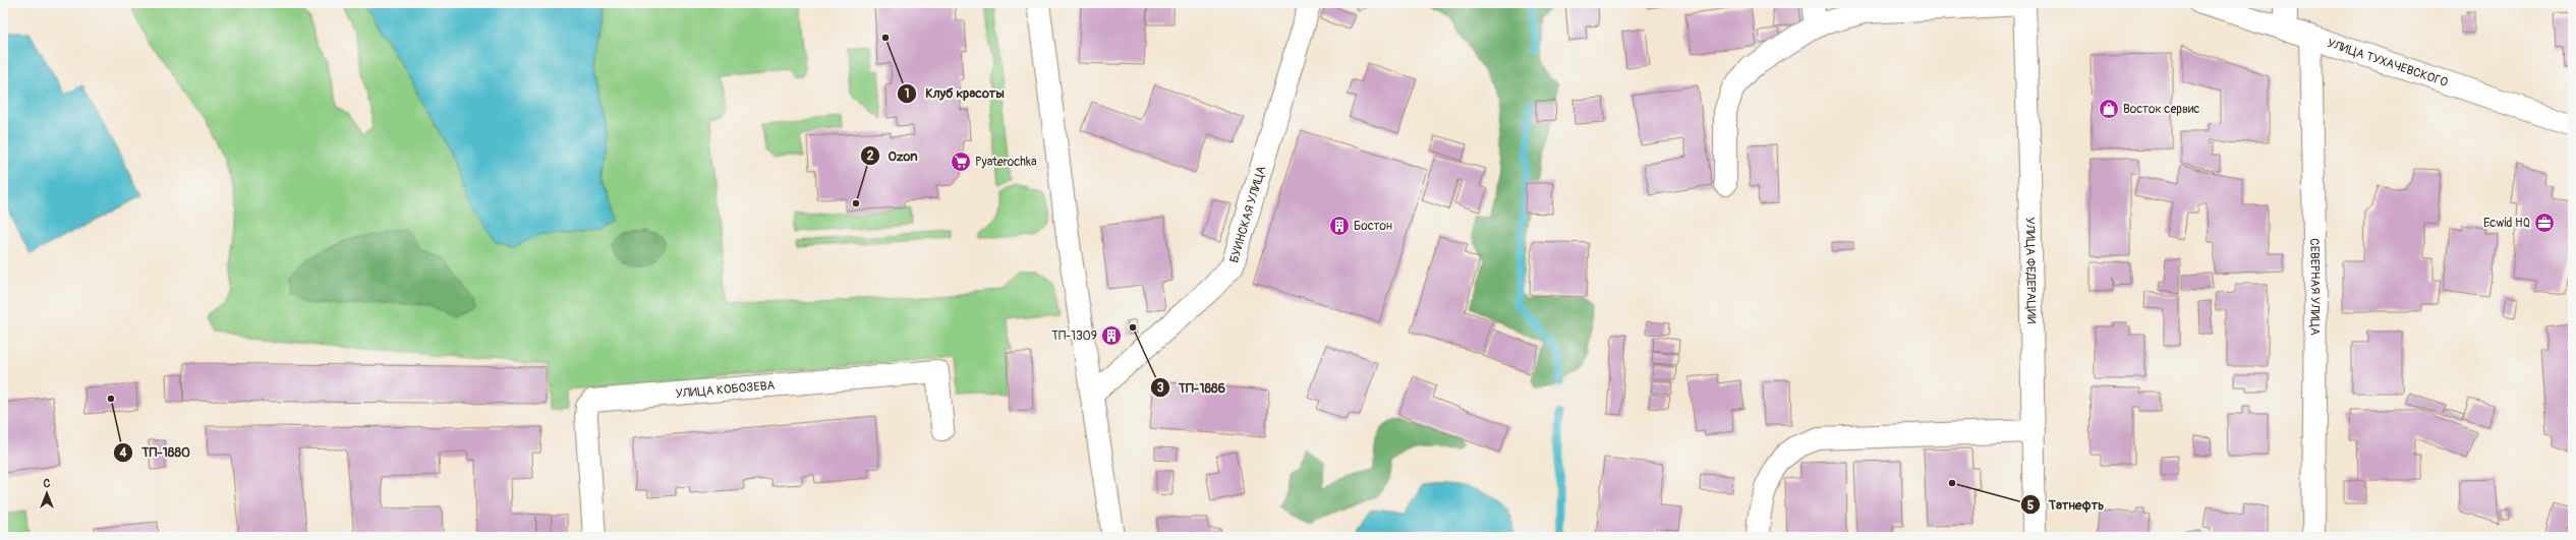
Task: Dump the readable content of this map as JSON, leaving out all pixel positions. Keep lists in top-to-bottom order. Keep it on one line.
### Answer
{"streets":{"street":["УЛИЦА ТУХАЧЕВСКОГО","БУИНСКАЯ УЛИЦА","УЛИЦА ФЕДЕРАЦИИ","СЕВЕРНАЯ УЛИЦА","УЛИЦА КОБОЗЕВА"]},"crossings":[["УЛИЦА ТУХАЧЕВСКОГО","СЕВЕРНАЯ УЛИЦА"]],"places":{"other":["Клуб красоты","Ozon","ТП-1886","ТП-1880","Татнефть"],"shop":["Восток сервис"],"supermarket":["Pyaterochka"],"office":["Ecwid HQ"],"building":["Бостон","ТП-1309"]},"north":"top"}
